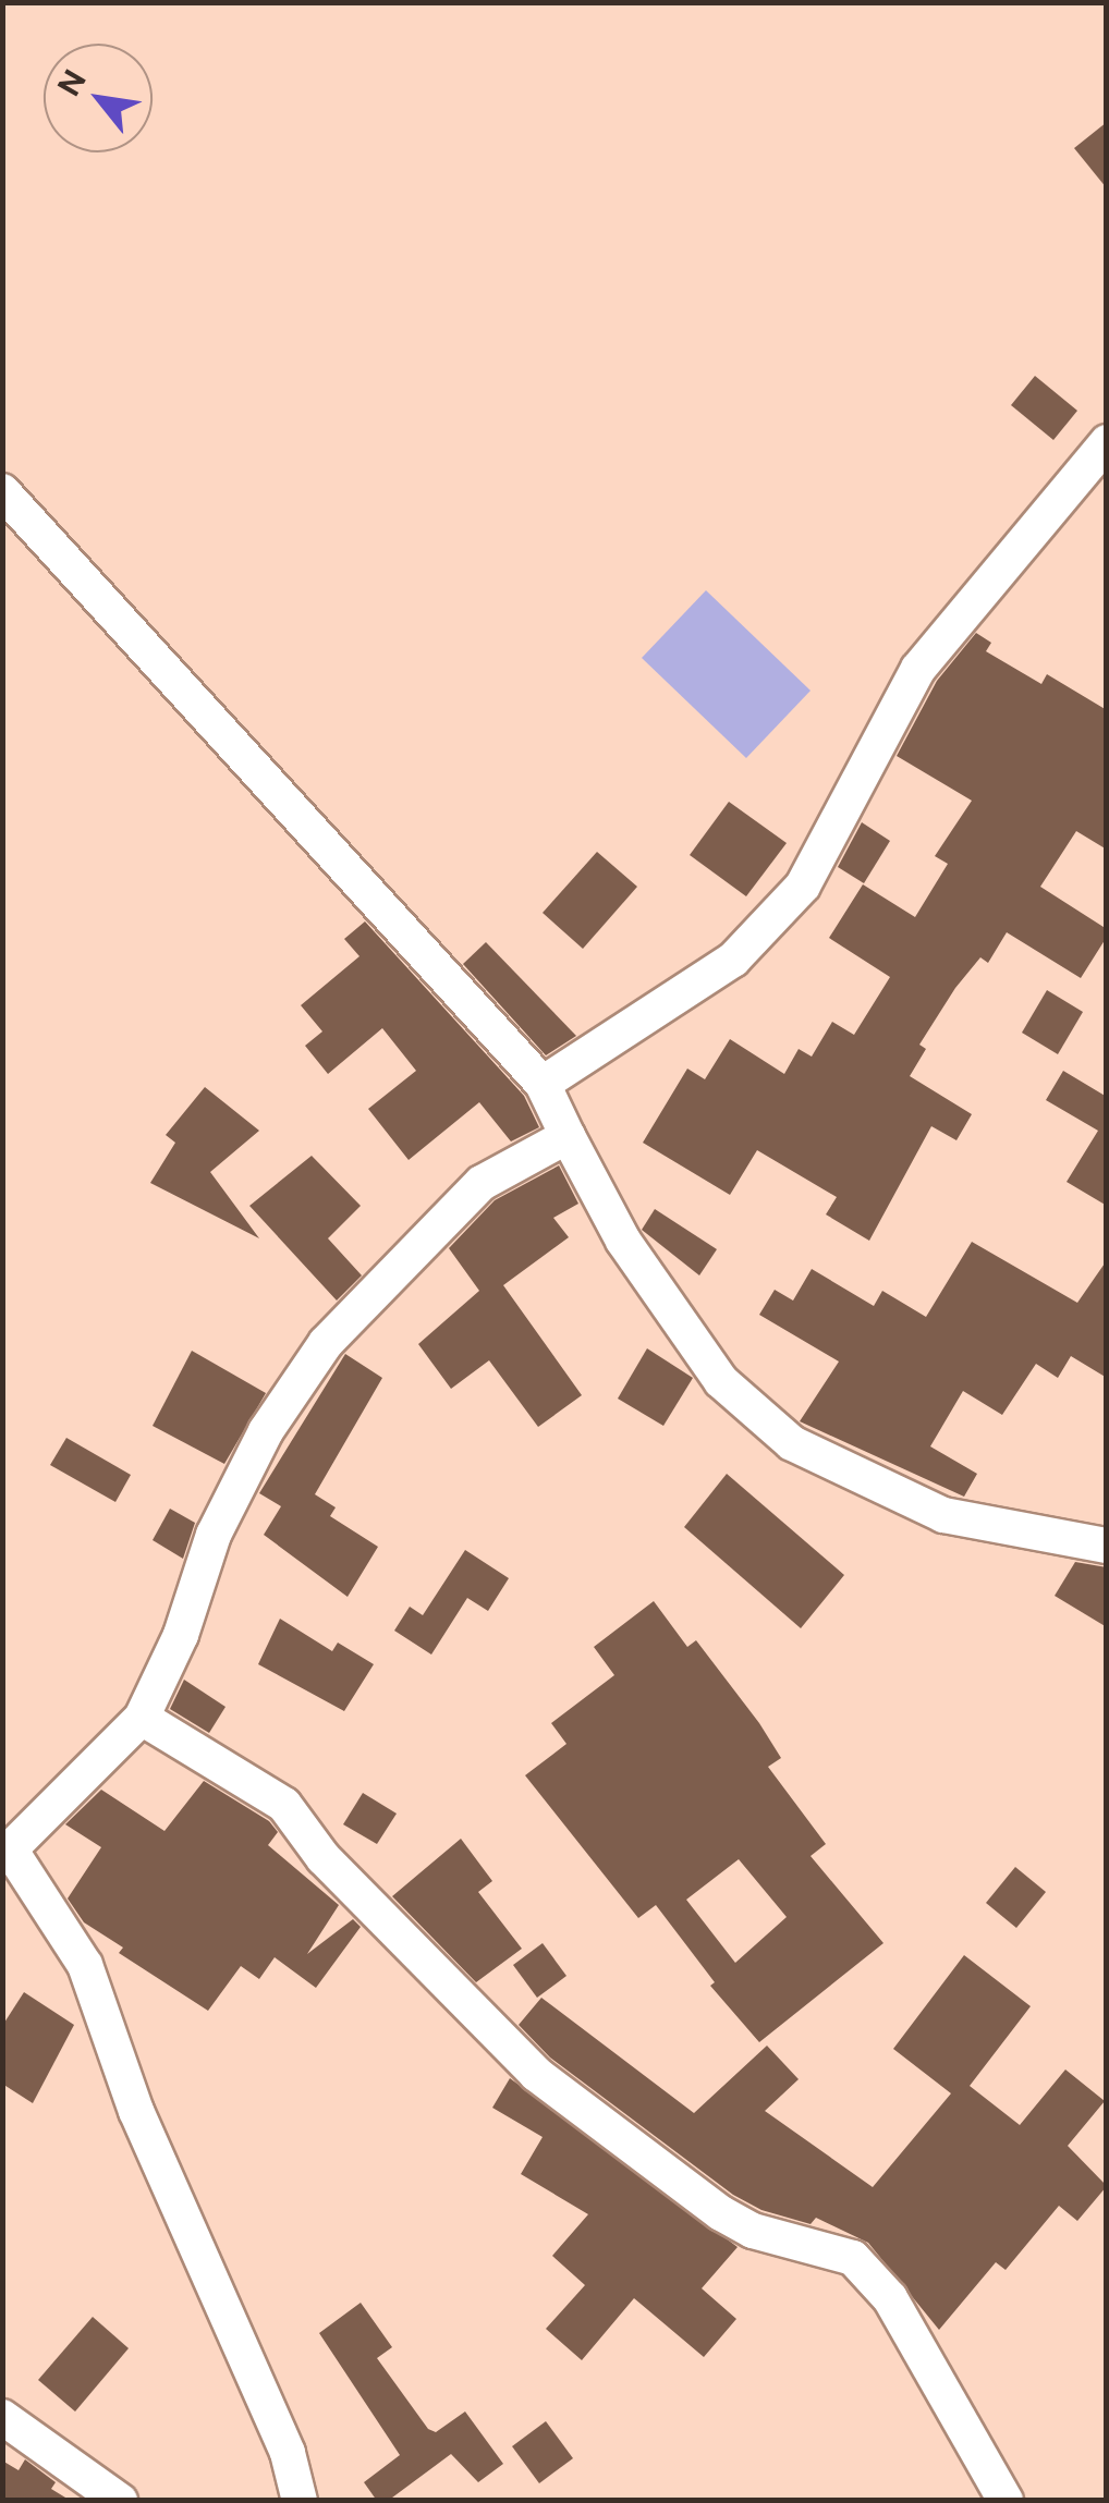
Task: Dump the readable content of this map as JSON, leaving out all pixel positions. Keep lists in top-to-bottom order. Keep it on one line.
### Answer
{"north":"top left"}
